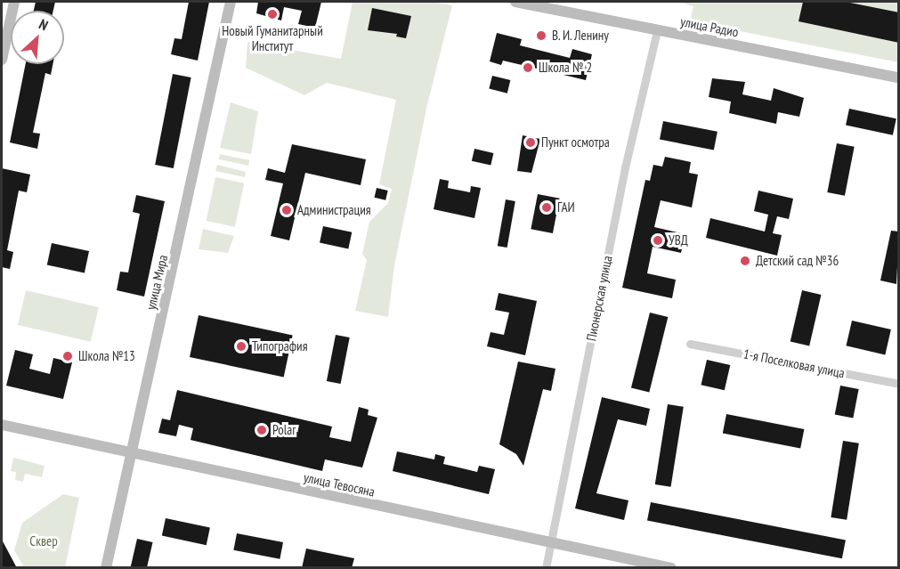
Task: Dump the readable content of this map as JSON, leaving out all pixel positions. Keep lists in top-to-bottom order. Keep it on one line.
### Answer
{"streets":{"main road":["улица Радио","улица Мира","улица Тевосяна"],"street":["Пионерская улица","1-я Поселковая улица"]},"crossings":[["улица Радио","Пионерская улица"],["улица Мира","улица Тевосяна"],["Пионерская улица","улица Тевосяна"]],"parks":["Сквер"],"places":["Новый Гуманитарный Институт","В. И. Ленину","Школа № 2","Пункт осмотра","ГАИ","Администрация","УВД","Детский сад №36","Типография","Школа №13","Polar"],"north":"top right"}
